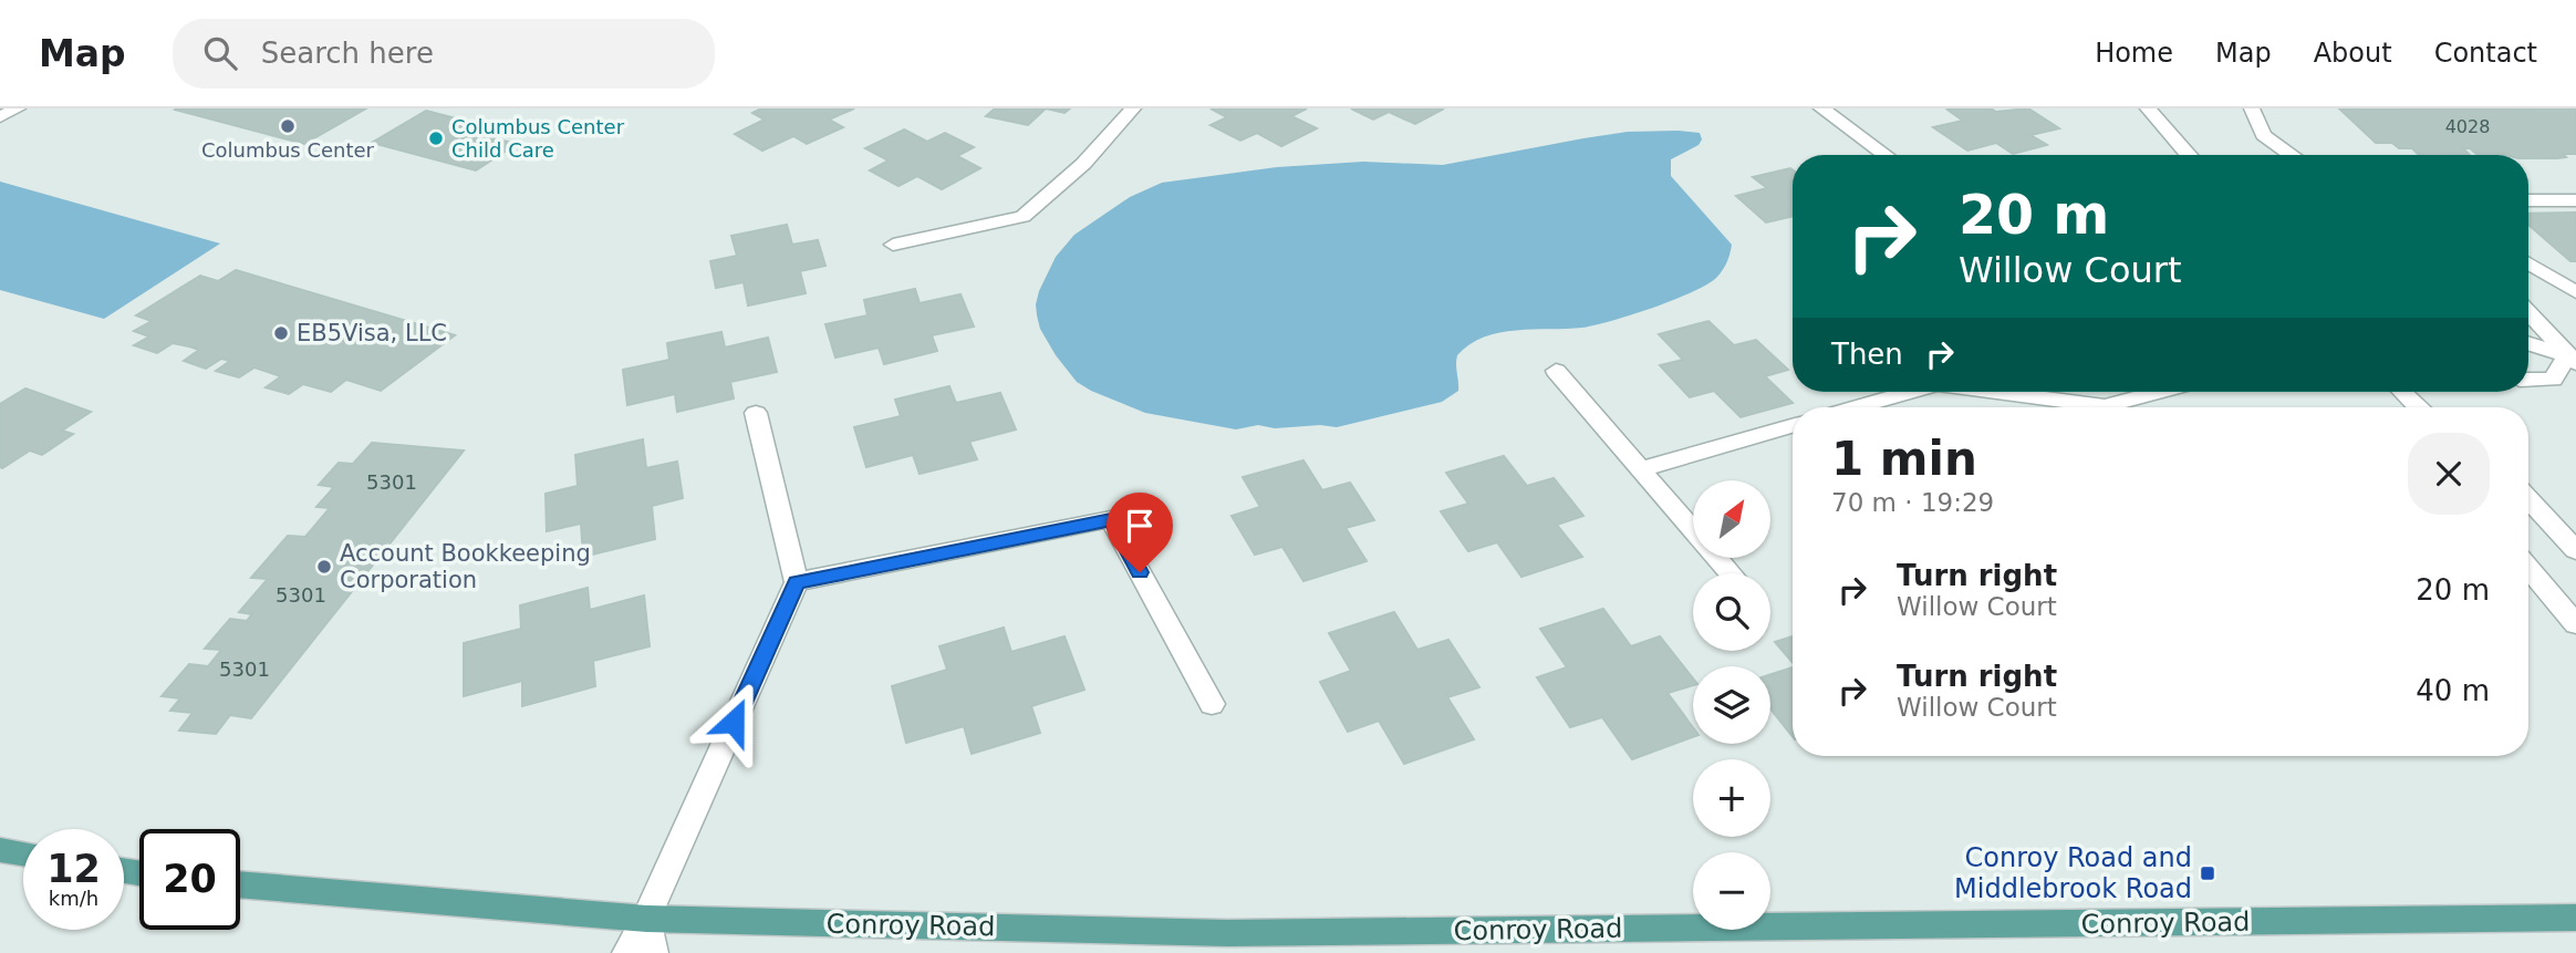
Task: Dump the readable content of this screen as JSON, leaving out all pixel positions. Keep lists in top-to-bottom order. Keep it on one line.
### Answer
{"streets":{"main road":["Conroy Road"]},"places":{"other":["Columbus Center","Columbus Center Child Care","EB5Visa, LLC","Account Bookkeeping Corporation"],"transit":["Conroy Road and Middlebrook Road"]},"house_numbers":["4028","5301","5301","5301"],"north":"top right","page":{"header":"Map","search":"Search here","nav":["Home","Map","About","Contact"],"turn":["20 m","Willow Court"],"then":"Then","heading":["1 min","70 m · 19:29"],"map_buttons":["+","−"],"list":[{"name":"Turn right","note":"Willow Court","value":"20 m"},{"name":"Turn right","note":"Willow Court","value":"40 m"}],"speed":"12 km/h","limit":"20"}}
